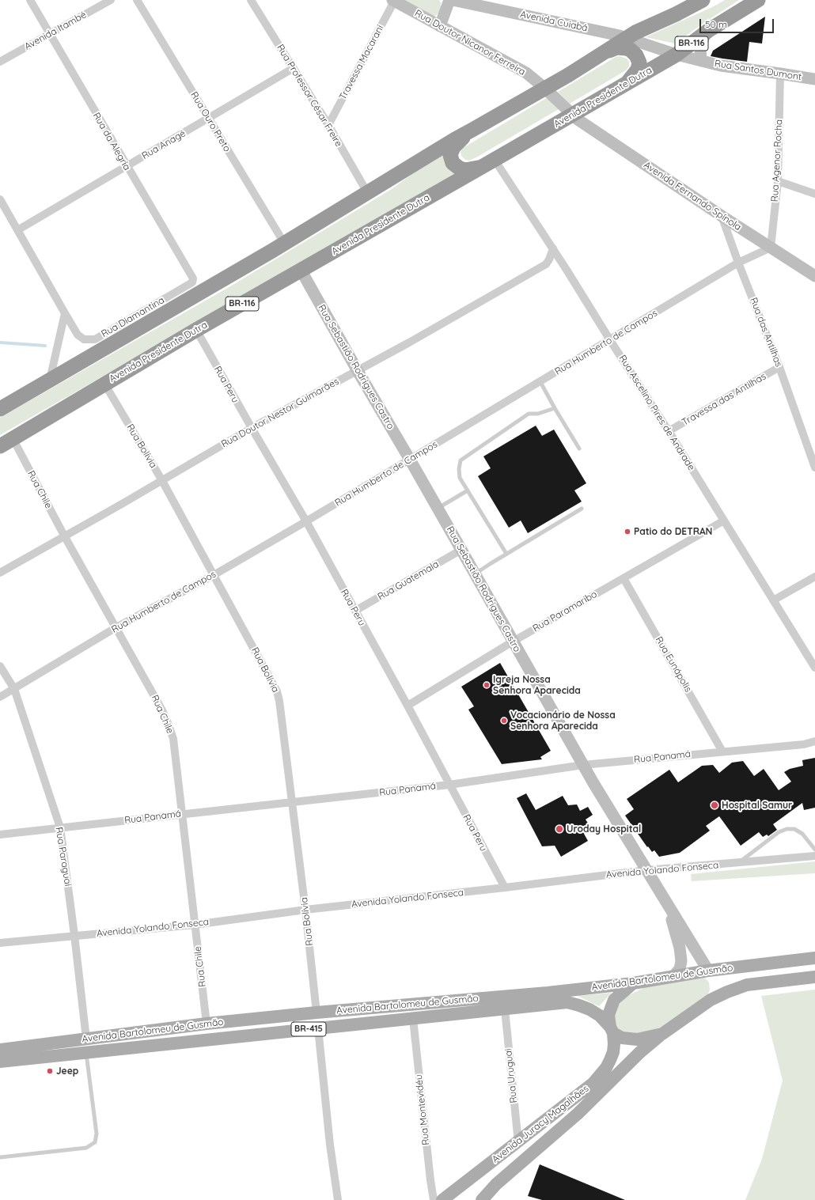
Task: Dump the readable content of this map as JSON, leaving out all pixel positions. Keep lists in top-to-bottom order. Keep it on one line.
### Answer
{"streets":{"highway":["BR-116","Avenida Presidente Dutra"],"main road":["Avenida Bartolomeu de Gusmão","BR-415","Avenida Juracy Magalhães"],"street":["Avenida Cuiabá","Avenida Itambé","Rua Doutor Nicanor Ferreira","Travessa Macarani","Rua Santos Dumont","Rua Professor César Freire","Rua Ouro Preto","Rua da Alegria","Rua Anagé","Rua Agenor Rocha","Avenida Fernando Spínola","Rua Diamantina","Rua das Antilhas","Rua Humberto de Campos","Rua Sebastião Rodrigues Castro","Rua Peru","Travessa das Antilhas","Rua Doutor Nestor Guimarães","Rua Ascelino Pires de Andrade","Rua Bolívia","Rua Chile","Rua Guatemala","Rua Paramaribo","Rua Eunápolis","Rua Panamá","Rua Paraguai","Avenida Yolando Fonseca","Rua Uruguai","Rua Montevidéu"]},"crossings":[["Avenida Cuiabá","Rua Santos Dumont"],["Avenida Itambé","Rua da Alegria"],["Rua Doutor Nicanor Ferreira","Travessa Macarani"],["Rua Doutor Nicanor Ferreira","Avenida Presidente Dutra"],["Rua Doutor Nicanor Ferreira","Avenida Fernando Spínola"],["Travessa Macarani","Rua Professor César Freire"],["Rua Santos Dumont","Avenida Presidente Dutra"],["Rua Santos Dumont","Rua Agenor Rocha"],["Rua Professor César Freire","Rua Anagé"],["Avenida Presidente Dutra","Avenida Fernando Spínola"],["Avenida Presidente Dutra","Rua Sebastião Rodrigues Castro"],["Avenida Presidente Dutra","Rua Peru"],["Avenida Presidente Dutra","Rua Ascelino Pires de Andrade"],["Avenida Presidente Dutra","Rua Bolívia"],["Avenida Presidente Dutra","Rua Chile"],["Rua Ouro Preto","Rua Anagé"],["Rua da Alegria","Rua Anagé"],["Rua da Alegria","Rua Diamantina"],["Rua Anagé","Rua Diamantina"],["Rua Agenor Rocha","Avenida Fernando Spínola"],["Rua Agenor Rocha","Rua Humberto de Campos"],["Avenida Fernando Spínola","Rua das Antilhas"],["Avenida Fernando Spínola","Rua Humberto de Campos"],["Rua das Antilhas","Rua Humberto de Campos"],["Rua das Antilhas","Travessa das Antilhas"],["Rua Humberto de Campos","Rua Sebastião Rodrigues Castro"],["Rua Humberto de Campos","Rua Peru"],["Rua Humberto de Campos","Rua Ascelino Pires de Andrade"],["Rua Humberto de Campos","Rua Bolívia"],["Rua Humberto de Campos","Rua Chile"],["Rua Humberto de Campos","Rua Paraguai"],["Rua Sebastião Rodrigues Castro","Rua Doutor Nestor Guimarães"],["Rua Sebastião Rodrigues Castro","Rua Guatemala"],["Rua Sebastião Rodrigues Castro","Rua Paramaribo"],["Rua Sebastião Rodrigues Castro","Rua Panamá"],["Rua Sebastião Rodrigues Castro","Avenida Yolando Fonseca"],["Rua Sebastião Rodrigues Castro","Avenida Bartolomeu de Gusmão"],["Rua Peru","Rua Doutor Nestor Guimarães"],["Rua Peru","Rua Guatemala"],["Rua Peru","Rua Paramaribo"],["Rua Peru","Rua Panamá"],["Rua Peru","Avenida Yolando Fonseca"],["Travessa das Antilhas","Rua Ascelino Pires de Andrade"],["Rua Doutor Nestor Guimarães","Rua Ascelino Pires de Andrade"],["Rua Doutor Nestor Guimarães","Rua Bolívia"],["Rua Doutor Nestor Guimarães","Rua Chile"],["Rua Ascelino Pires de Andrade","Rua Paramaribo"],["Rua Bolívia","Rua Panamá"],["Rua Bolívia","Avenida Yolando Fonseca"],["Rua Bolívia","Avenida Bartolomeu de Gusmão"],["Rua Chile","Rua Panamá"],["Rua Chile","Avenida Yolando Fonseca"],["Rua Chile","Avenida Bartolomeu de Gusmão"],["Rua Paramaribo","Rua Eunápolis"],["Rua Eunápolis","Rua Panamá"],["Rua Panamá","Rua Paraguai"],["Rua Paraguai","Avenida Yolando Fonseca"],["Rua Paraguai","Avenida Bartolomeu de Gusmão"],["Avenida Bartolomeu de Gusmão","Rua Uruguai"],["Avenida Bartolomeu de Gusmão","Rua Montevidéu"],["Avenida Bartolomeu de Gusmão","Avenida Juracy Magalhães"],["Rua Uruguai","Avenida Juracy Magalhães"]],"places":["Patio do DETRAN","Igreja Nossa Senhora Aparecida","Vocacionário de Nossa Senhora Aparecida","Hospital Samur","Uroday Hospital","Jeep"],"scale_bar":"50 m"}
